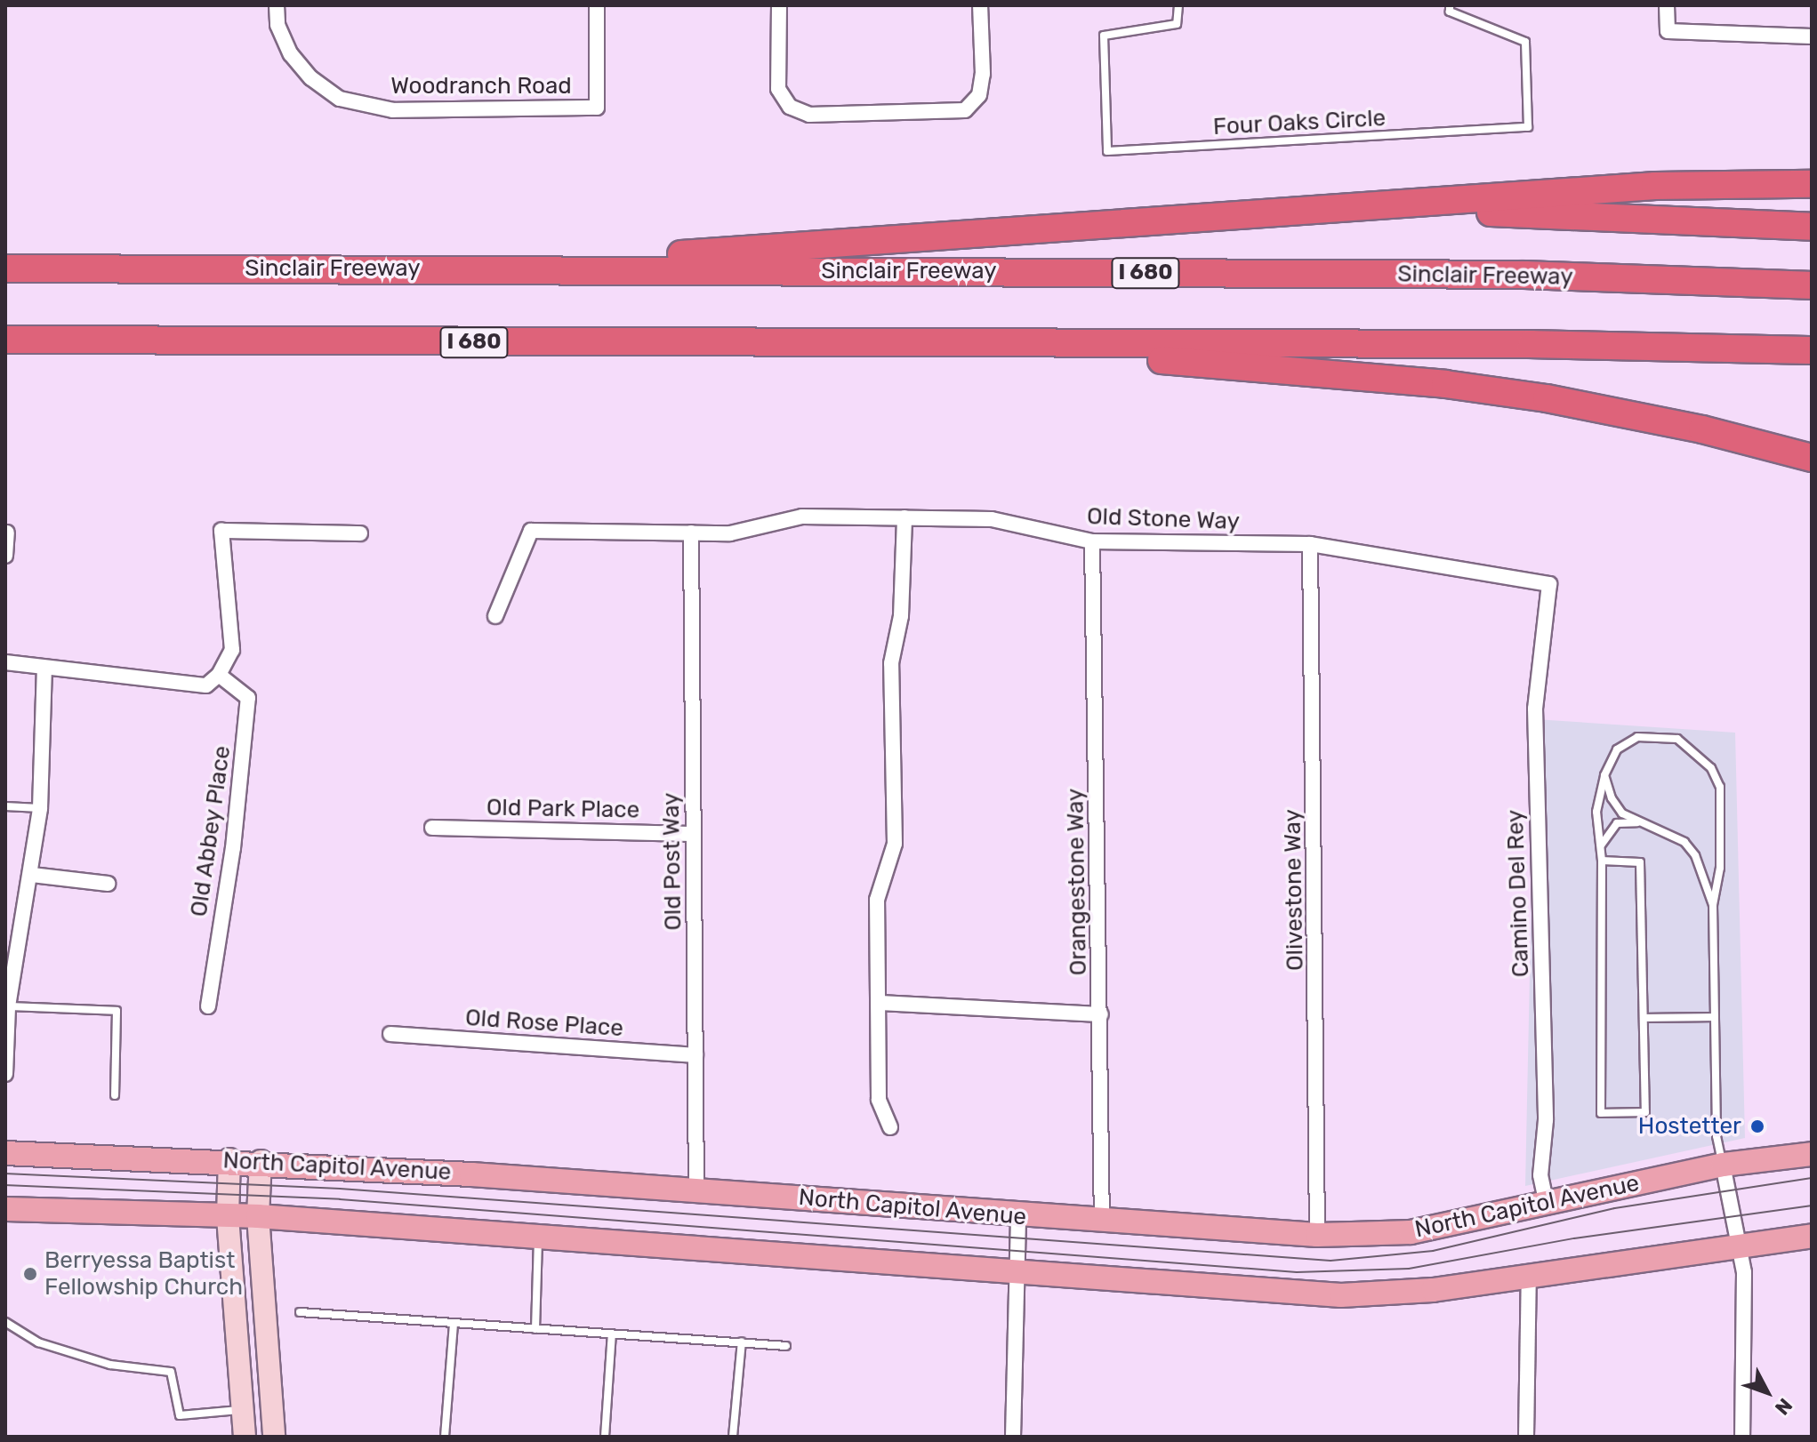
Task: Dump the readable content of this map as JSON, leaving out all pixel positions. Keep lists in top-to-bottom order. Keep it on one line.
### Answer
{"streets":{"highway":["Sinclair Freeway","I 680"],"main road":["North Capitol Avenue"],"street":["Woodranch Road","Old Stone Way","Old Park Place","Old Abbey Place","Old Post Way","Orangestone Way","Olivestone Way","Camino Del Rey","Old Rose Place"],"lane":["Four Oaks Circle"]},"crossings":[["Old Stone Way","Old Post Way"],["Old Stone Way","Orangestone Way"],["Old Stone Way","Olivestone Way"],["Old Stone Way","Camino Del Rey"],["Old Park Place","Old Post Way"],["Old Post Way","Old Rose Place"],["Old Post Way","North Capitol Avenue"],["Orangestone Way","North Capitol Avenue"],["Olivestone Way","North Capitol Avenue"],["Camino Del Rey","North Capitol Avenue"]],"places":["Hostetter","Berryessa Baptist Fellowship Church"],"north":"bottom right"}
